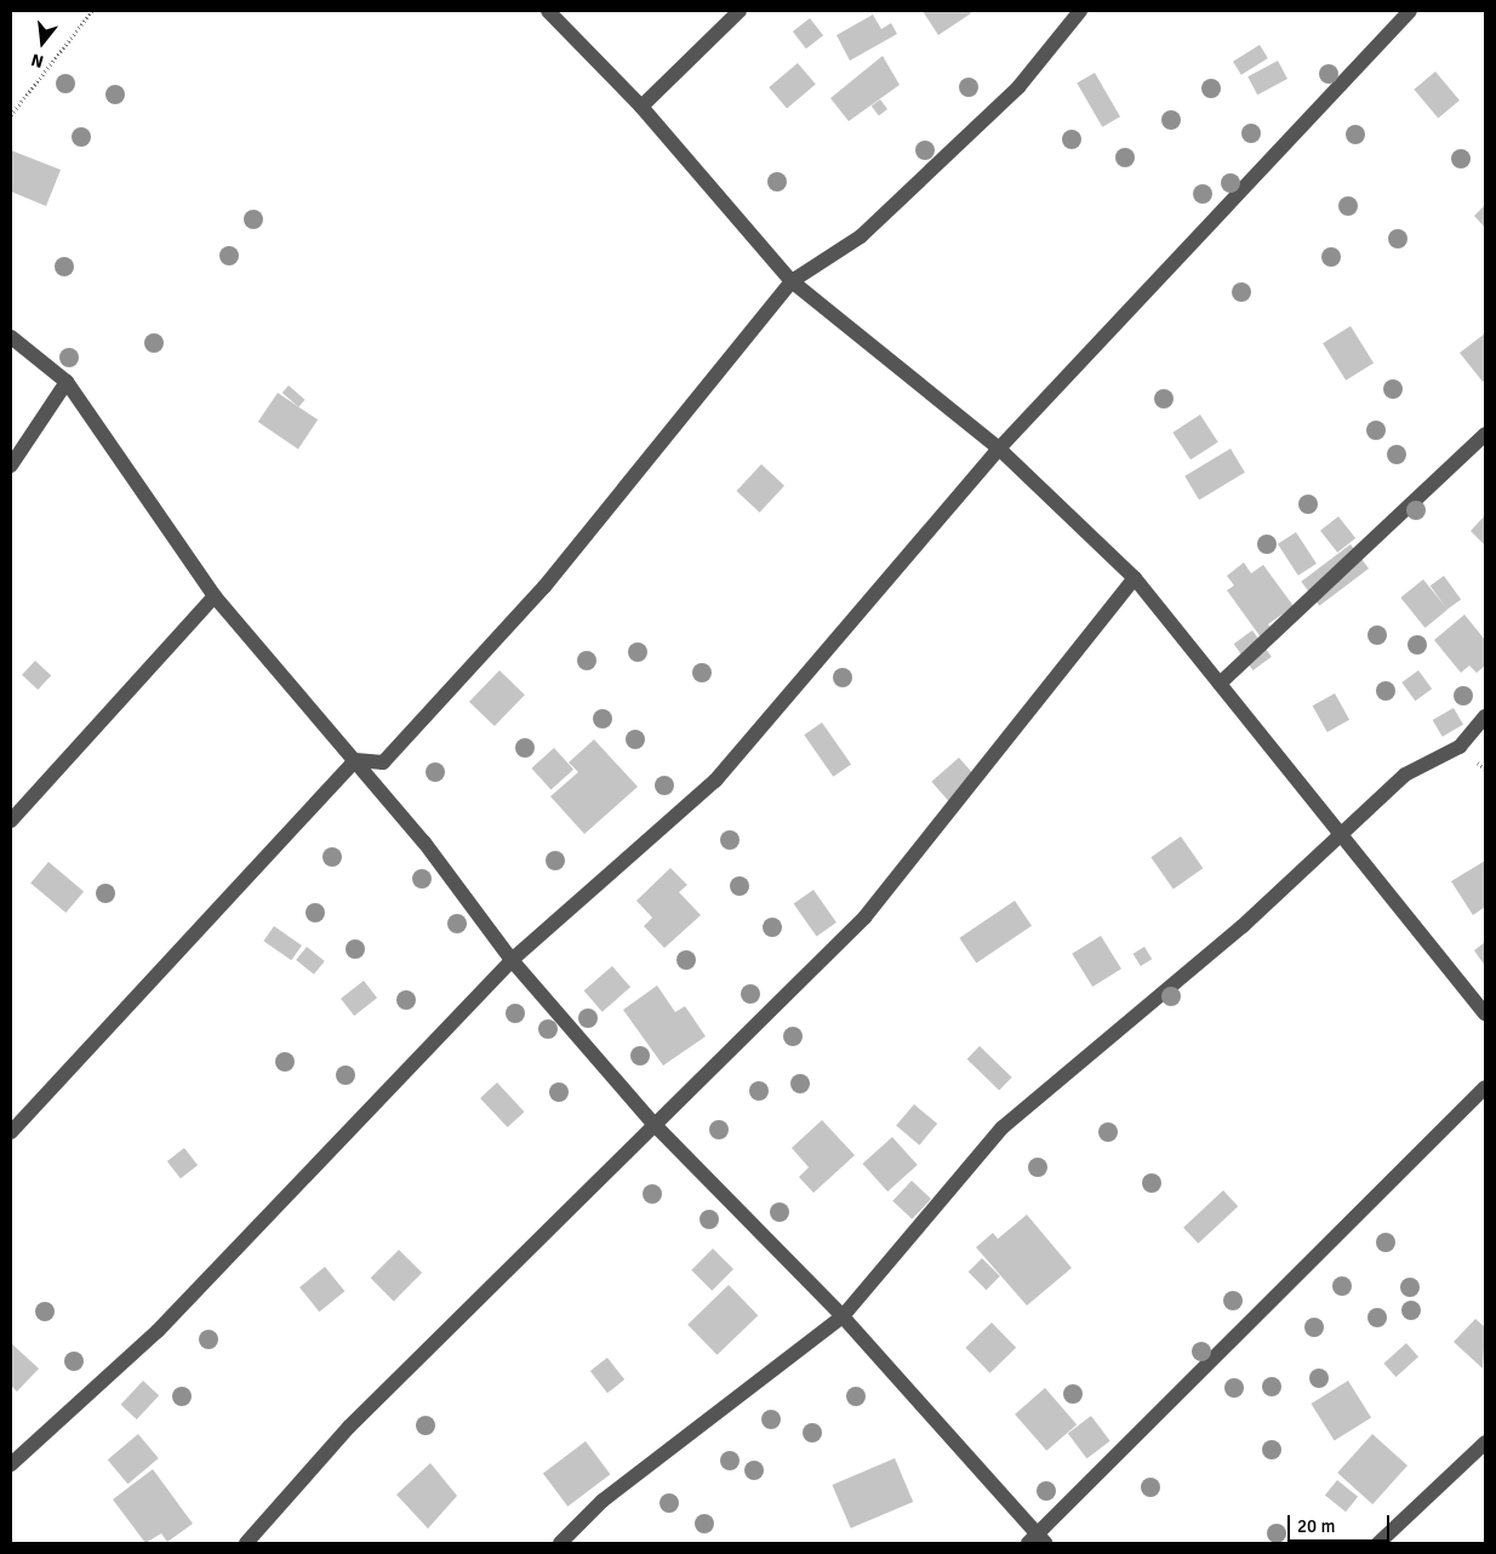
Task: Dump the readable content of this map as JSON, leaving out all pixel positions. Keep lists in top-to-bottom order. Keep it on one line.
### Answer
{"scale_bar":"20 m","north":"bottom"}
